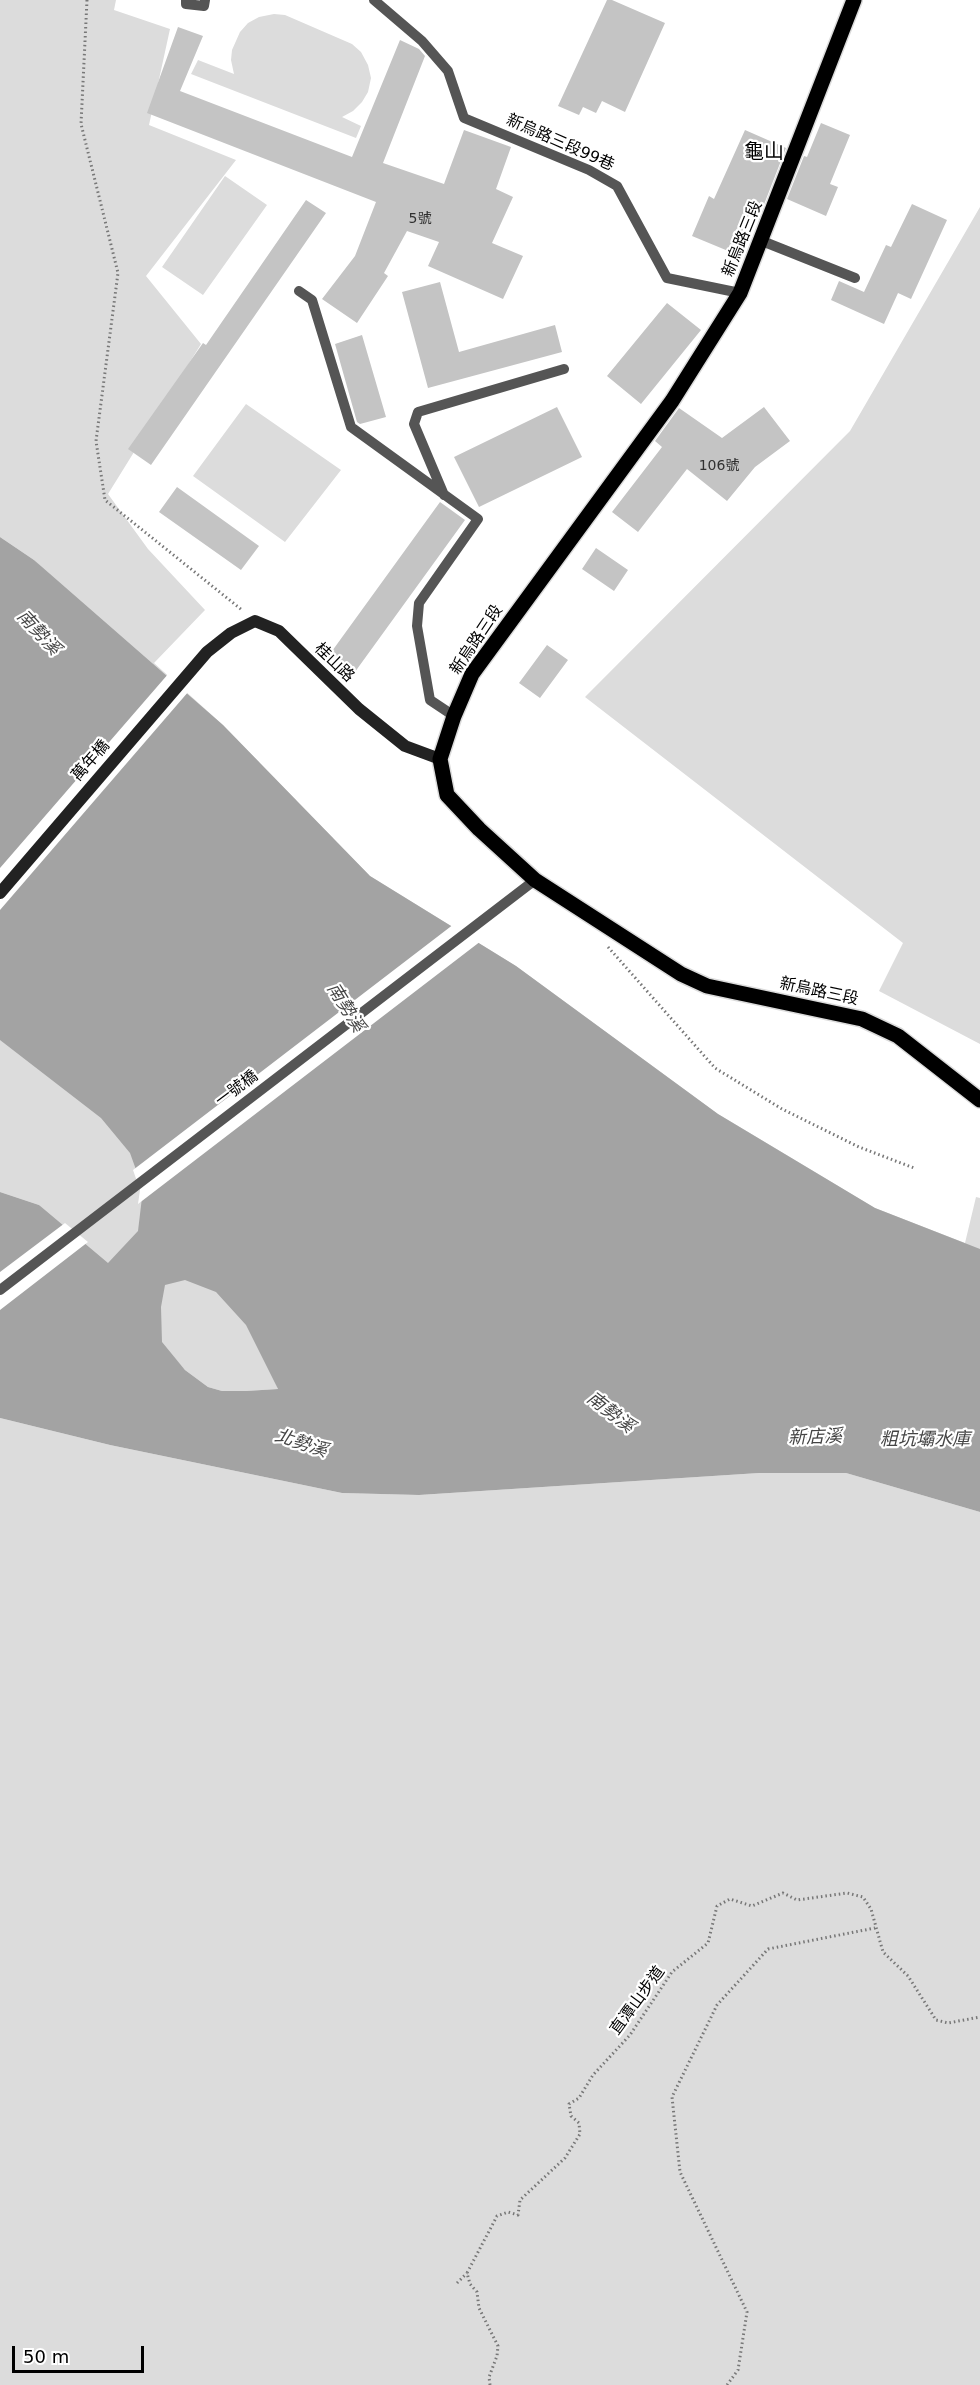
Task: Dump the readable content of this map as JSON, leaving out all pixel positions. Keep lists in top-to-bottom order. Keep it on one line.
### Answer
{"streets":{"main road":["新烏路三段"],"street":["桂山路","萬年橋"],"lane":["新烏路三段99巷","一號橋"],"path":["直潭山步道"]},"crossings":[["新烏路三段99巷","新烏路三段"],["新烏路三段","桂山路"],["新烏路三段","一號橋"],["桂山路","萬年橋"]],"districts":["龜山"],"water":["南勢溪","新店溪","粗坑壩水庫","北勢溪"],"house_numbers":["5號","106號"],"scale_bar":"50 m"}
